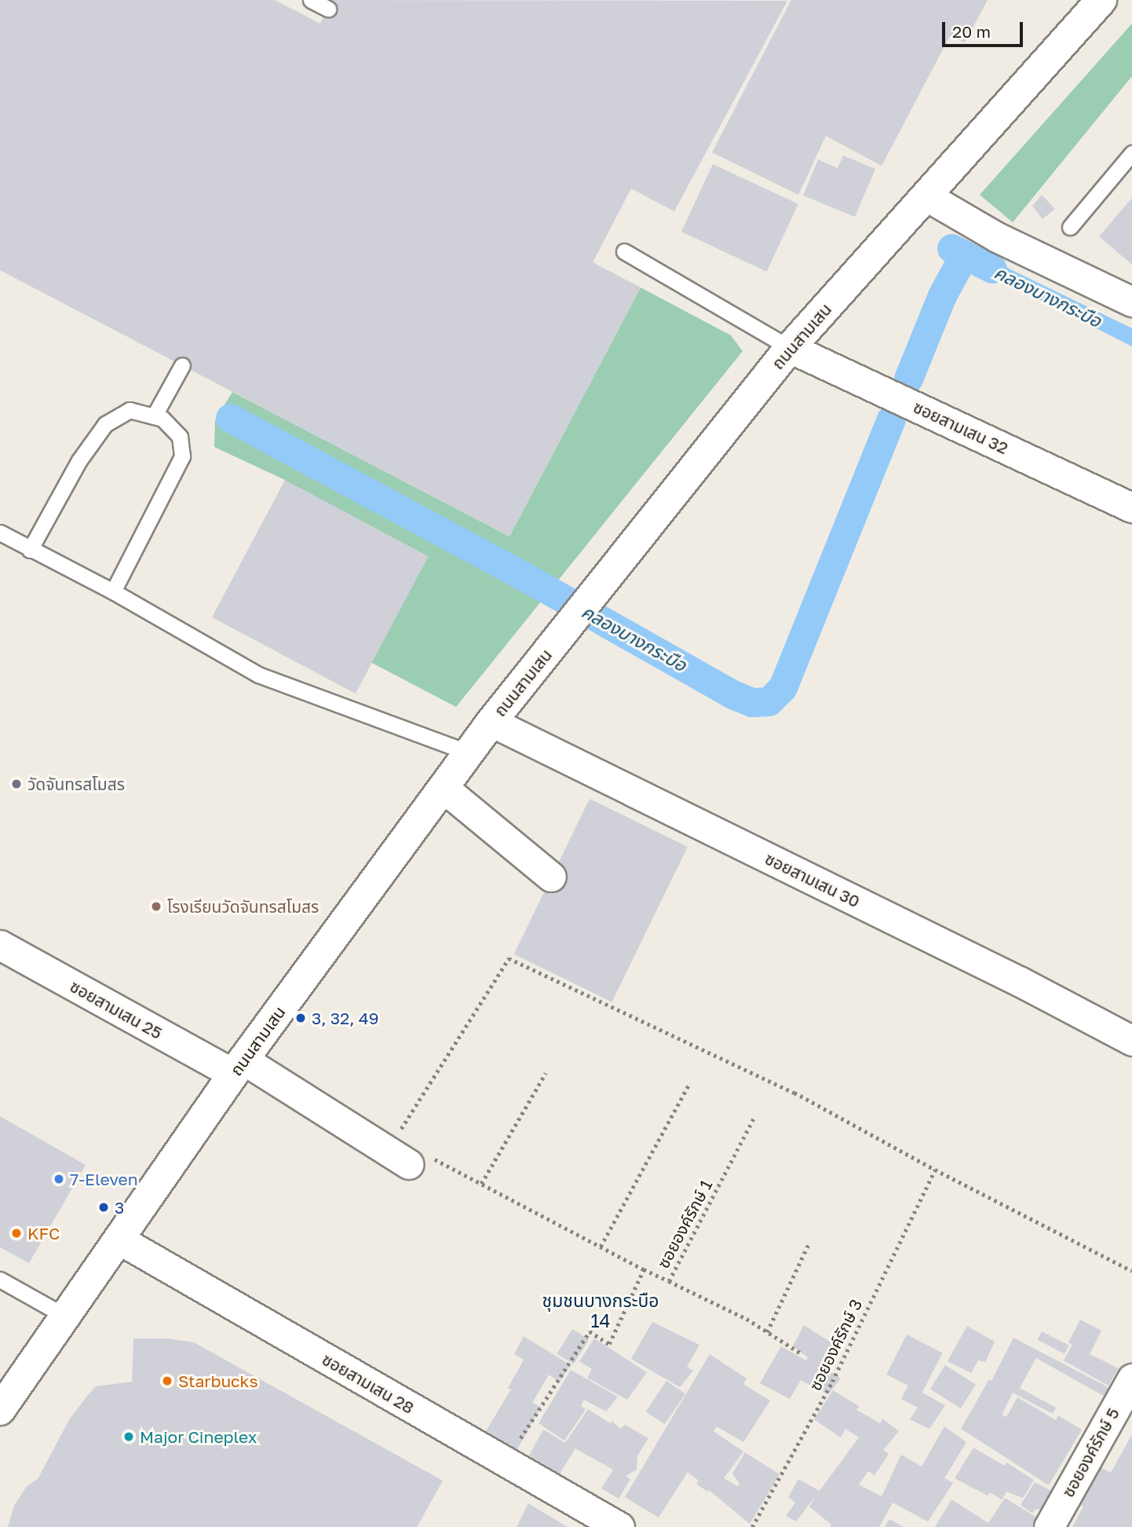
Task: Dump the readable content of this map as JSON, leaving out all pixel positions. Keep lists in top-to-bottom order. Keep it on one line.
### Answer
{"streets":{"main road":["ถนนสามเสน"],"street":["ซอยสามเสน 32","ซอยสามเสน 30","ซอยสามเสน 25","ซอยสามเสน 28","ซอยองค์รักษ์ 5"],"path":["ซอยองค์รักษ์ 1","ซอยองค์รักษ์ 3"]},"crossings":[["ถนนสามเสน","ซอยสามเสน 32"],["ถนนสามเสน","ซอยสามเสน 30"],["ถนนสามเสน","ซอยสามเสน 25"],["ถนนสามเสน","ซอยสามเสน 28"]],"districts":["ชุมชนบางกระบือ 14"],"water":["คลองบางกระบือ"],"places":["วัดจันทรสโมสร","โรงเรียนวัดจันทรสโมสร","3, 32, 49","7-Eleven","3","KFC","Starbucks","Major Cineplex"],"scale_bar":"20 m"}
